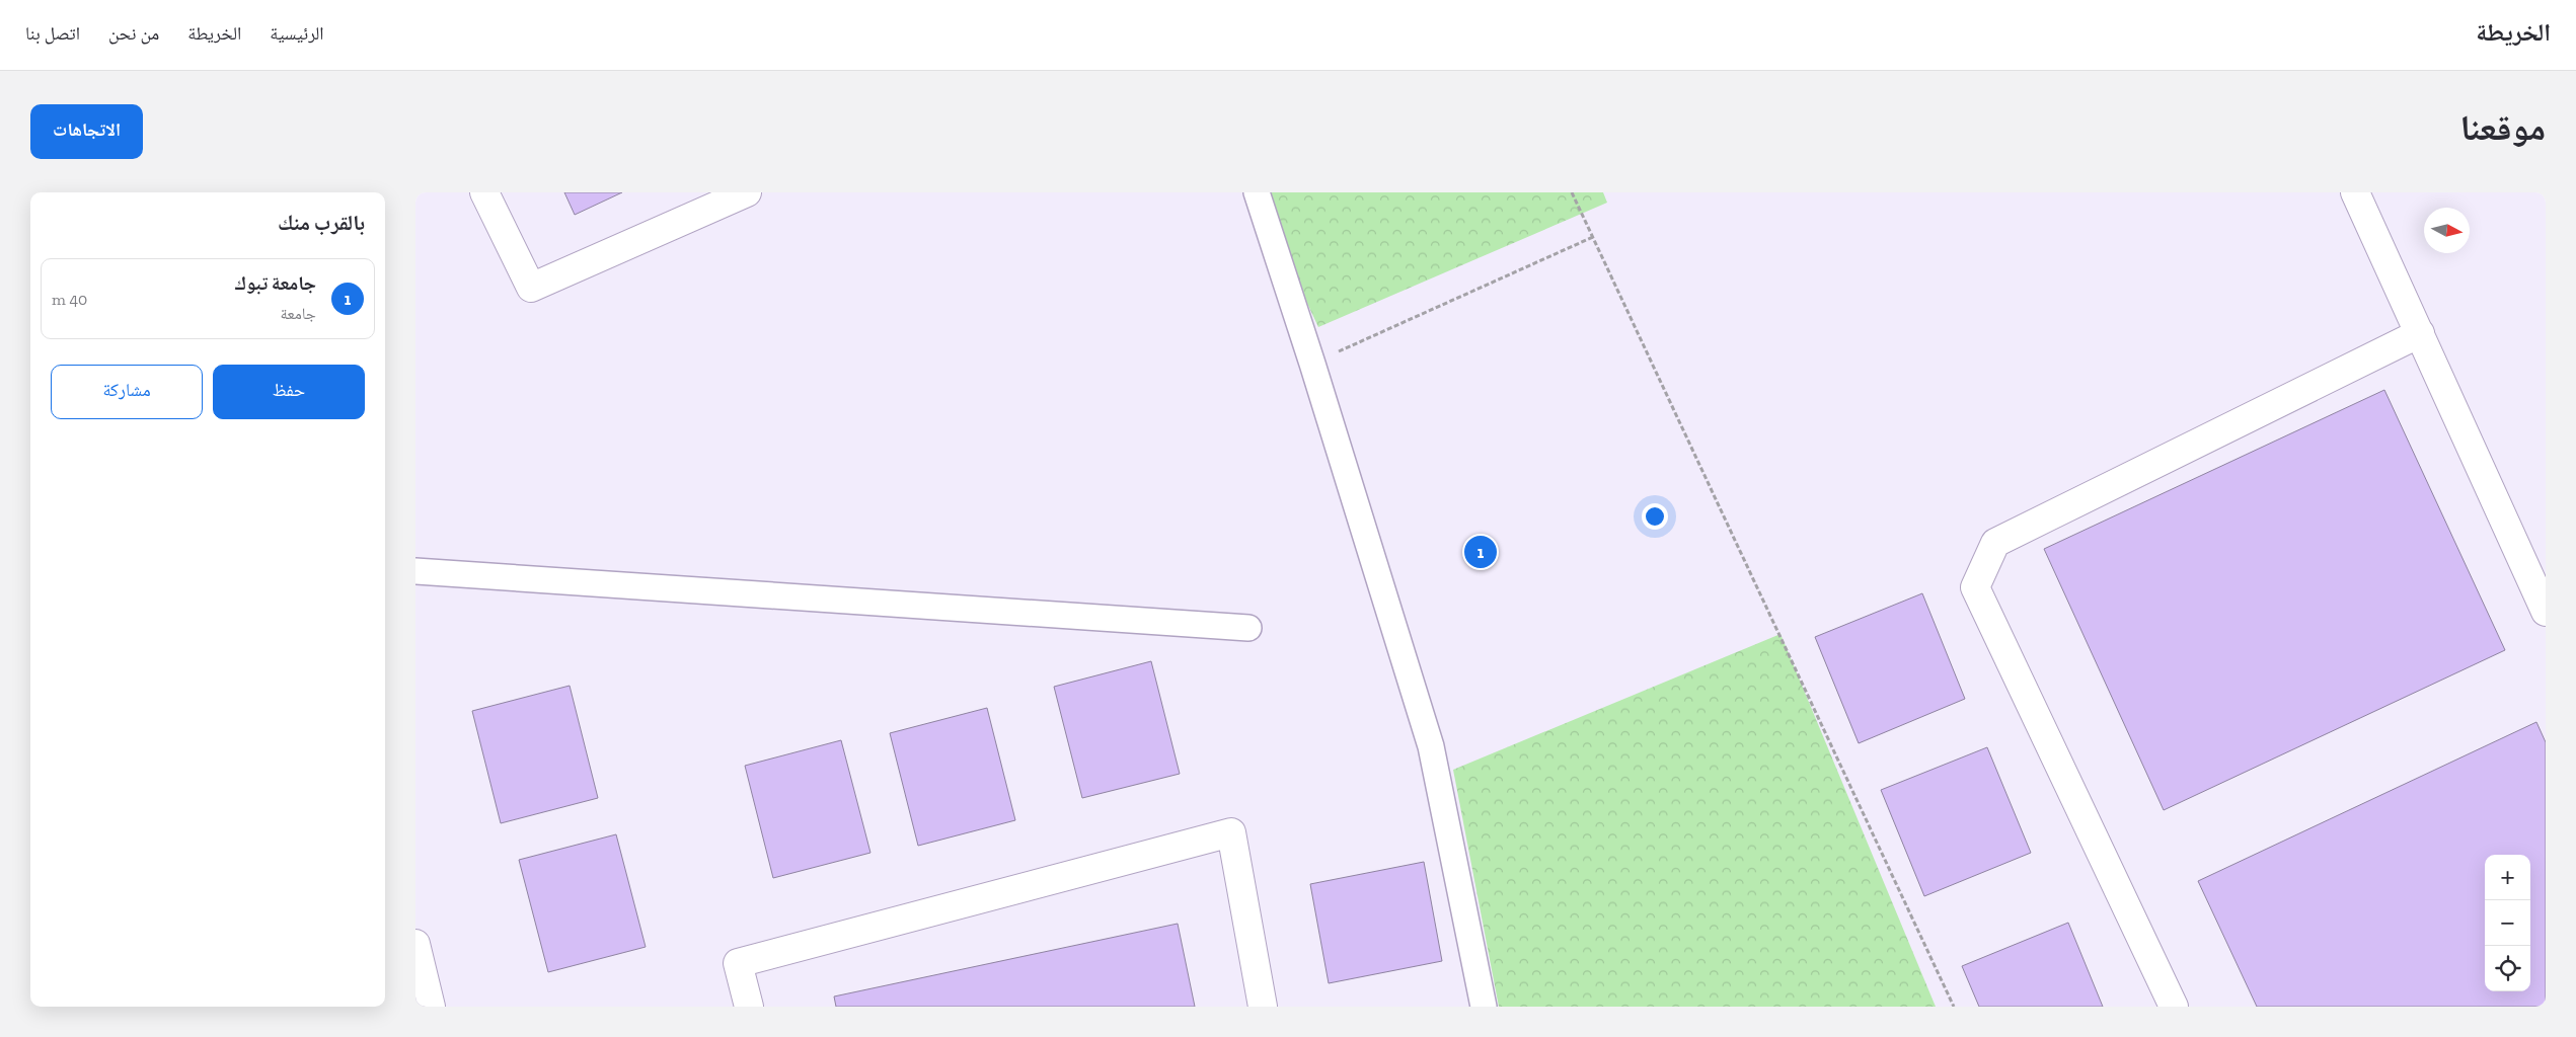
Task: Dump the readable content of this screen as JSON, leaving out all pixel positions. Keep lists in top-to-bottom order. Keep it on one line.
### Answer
{"north":"right","page":{"header":"الخريطة","nav":["الرئيسية","الخريطة","من نحن","اتصل بنا"],"title":"موقعنا","buttons":["الاتجاهات",["حفظ","مشاركة"]],"heading":"بالقرب منك","list":[{"mark":"1","name":"جامعة تبوك","note":"جامعة","value":"40 m"}],"pins":"1","map_buttons":["+","−"]}}
